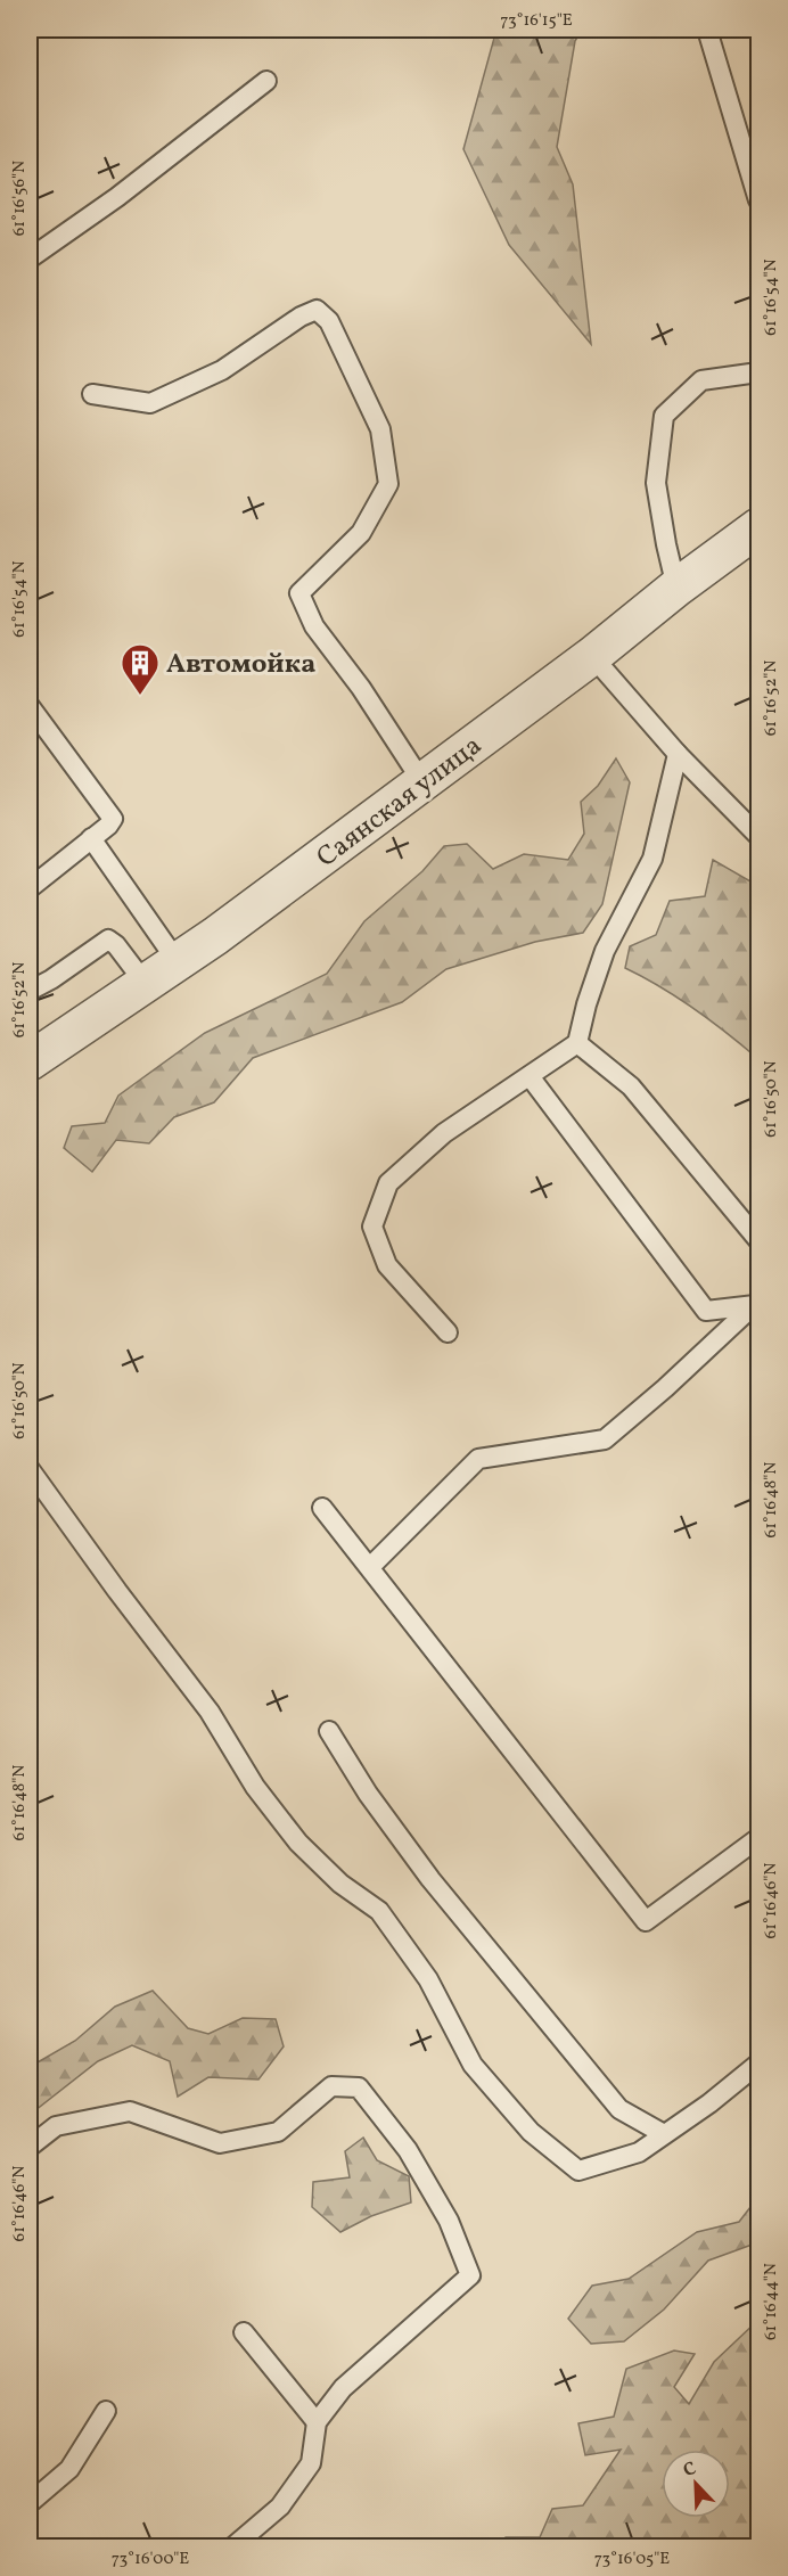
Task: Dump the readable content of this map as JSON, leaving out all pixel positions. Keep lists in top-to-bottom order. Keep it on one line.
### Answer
{"streets":{"street":["Саянская улица"]},"places":{"building":["Автомойка"]},"north":"top left","coordinates":["73°16'15\"E","61°16'56\"N","61°16'54\"N","61°16'52\"N","61°16'50\"N","61°16'48\"N","61°16'46\"N","61°16'44\"N","73°16'00\"E","73°16'05\"E"]}
